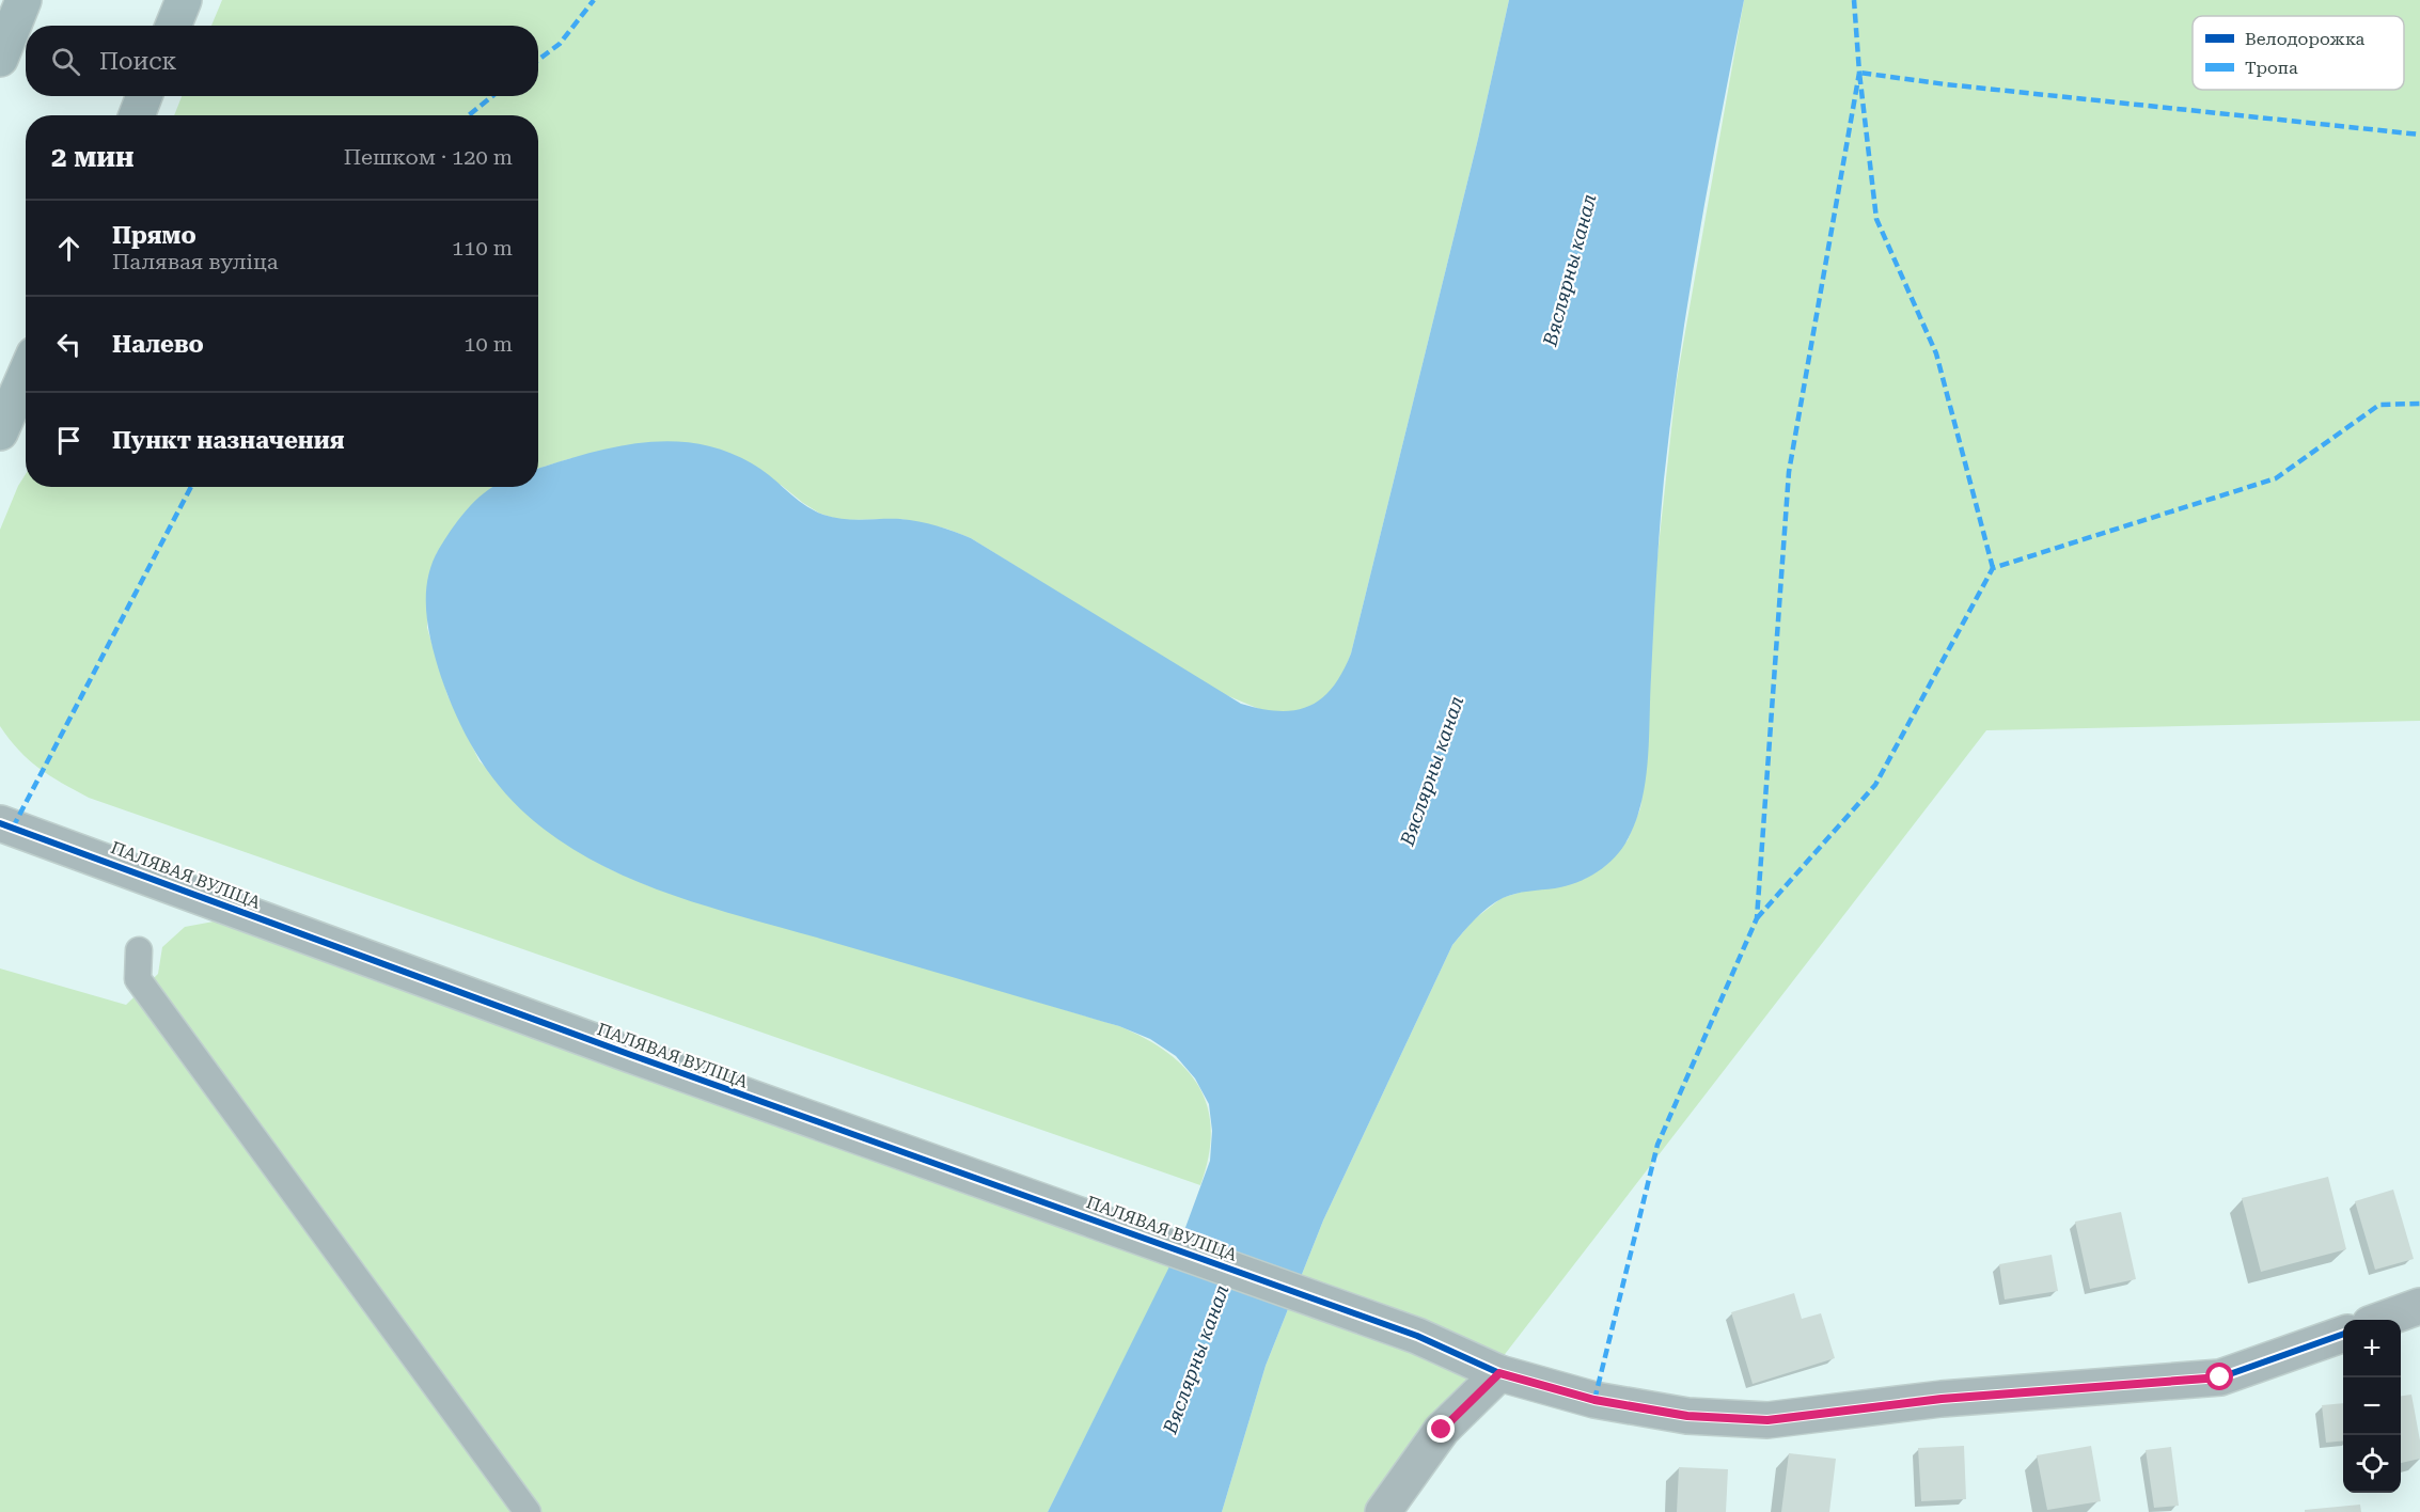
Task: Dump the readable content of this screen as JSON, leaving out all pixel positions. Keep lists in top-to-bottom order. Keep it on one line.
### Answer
{"streets":{"street":["ПАЛЯВАЯ ВУЛІЦА"]},"water":["Вяслярны канал"],"legend":["Велодорожка","Тропа"],"page":{"search":"Поиск","heading":["2 мин","Пешком · 120 m"],"list":[["Прямо","Палявая вуліца","110 m"],["Налево","10 m"],"Пункт назначения"],"map_buttons":["+","−"]}}
